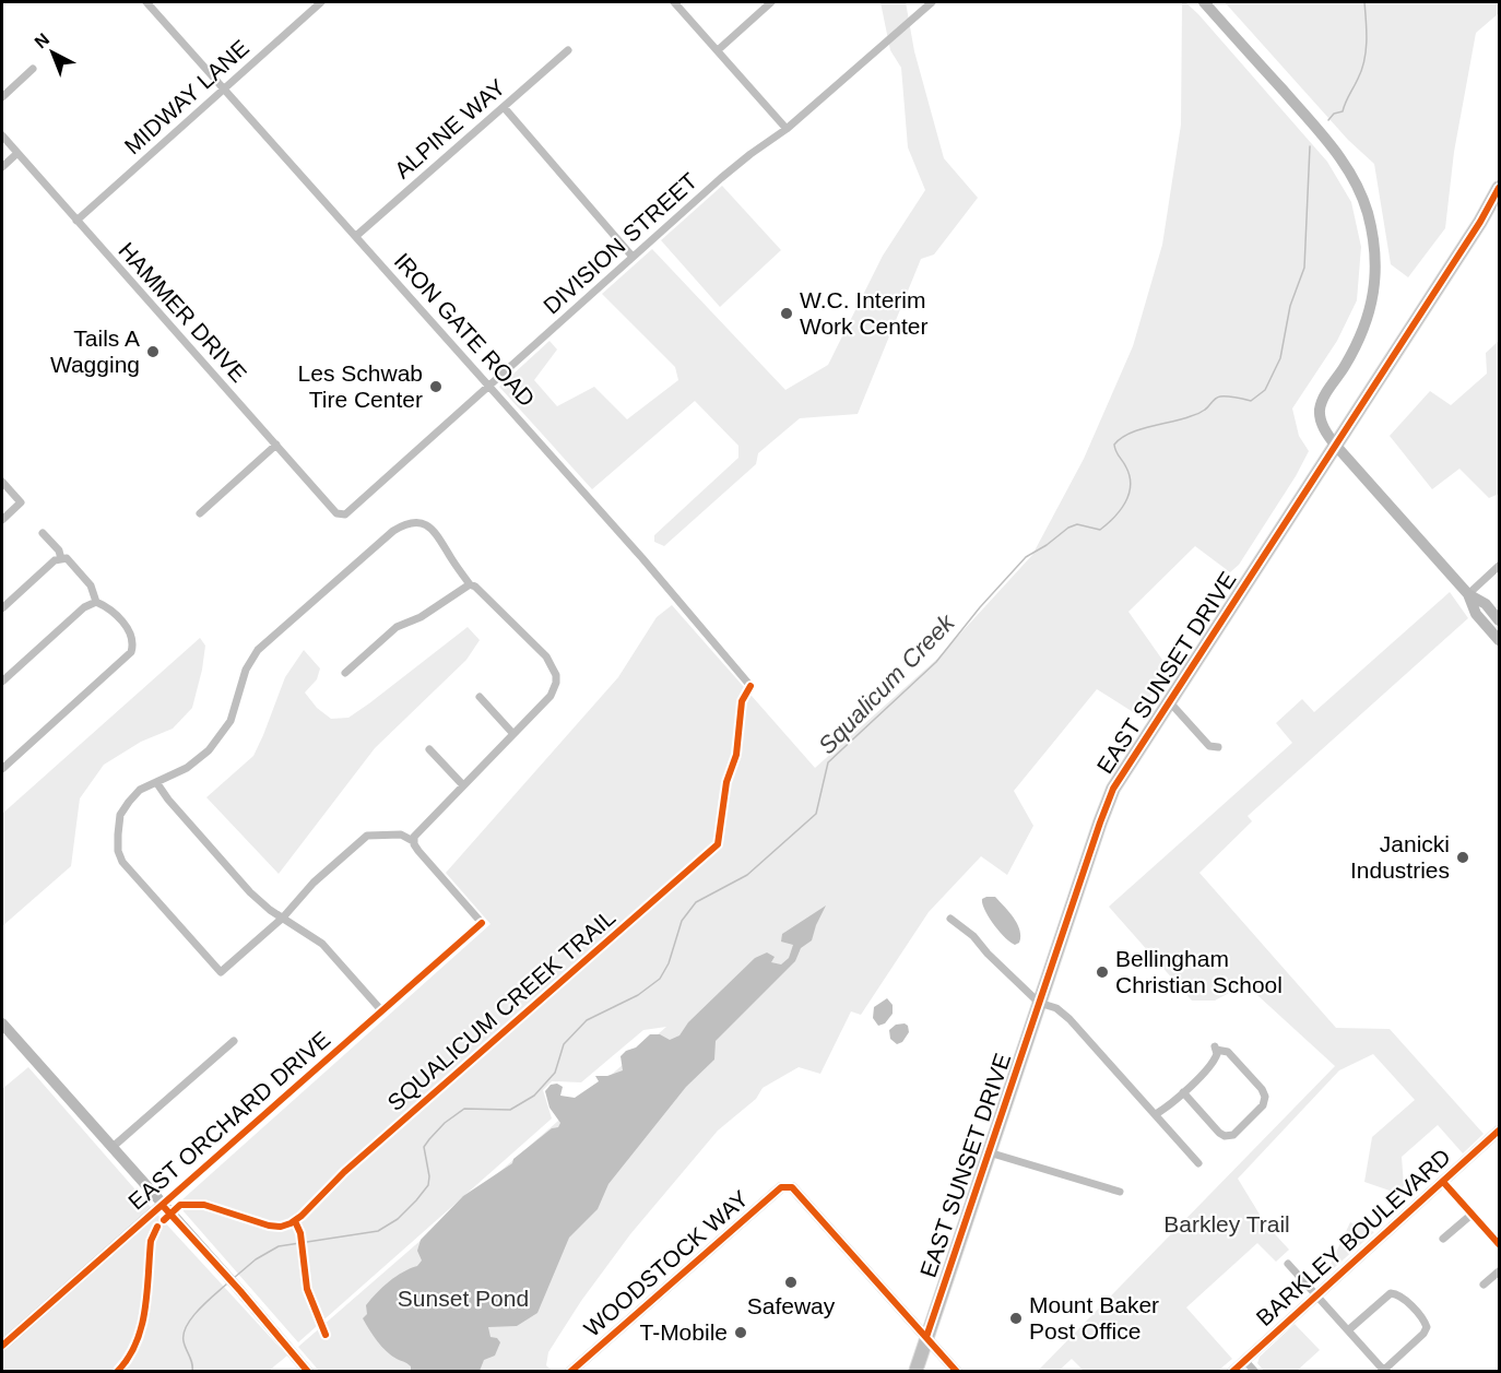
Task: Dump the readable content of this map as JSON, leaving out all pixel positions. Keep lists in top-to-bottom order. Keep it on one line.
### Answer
{"streets":{"main road":["EAST SUNSET DRIVE","EAST ORCHARD DRIVE","BARKLEY BOULEVARD","WOODSTOCK WAY"],"street":["MIDWAY LANE","ALPINE WAY","DIVISION STREET","HAMMER DRIVE","IRON GATE ROAD"],"cycle path":["SQUALICUM CREEK TRAIL"]},"crossings":[["MIDWAY LANE","HAMMER DRIVE"],["MIDWAY LANE","IRON GATE ROAD"],["ALPINE WAY","IRON GATE ROAD"],["DIVISION STREET","HAMMER DRIVE"],["DIVISION STREET","IRON GATE ROAD"],["EAST SUNSET DRIVE","WOODSTOCK WAY"]],"water":["Squalicum Creek"],"parks":["Barkley Trail","Sunset Pond"],"places":["W.C. Interim Work Center","Tails A Wagging","Les Schwab Tire Center","Janicki Industries","Bellingham Christian School","Safeway","Mount Baker Post Office","T-Mobile"],"north":"top left"}
